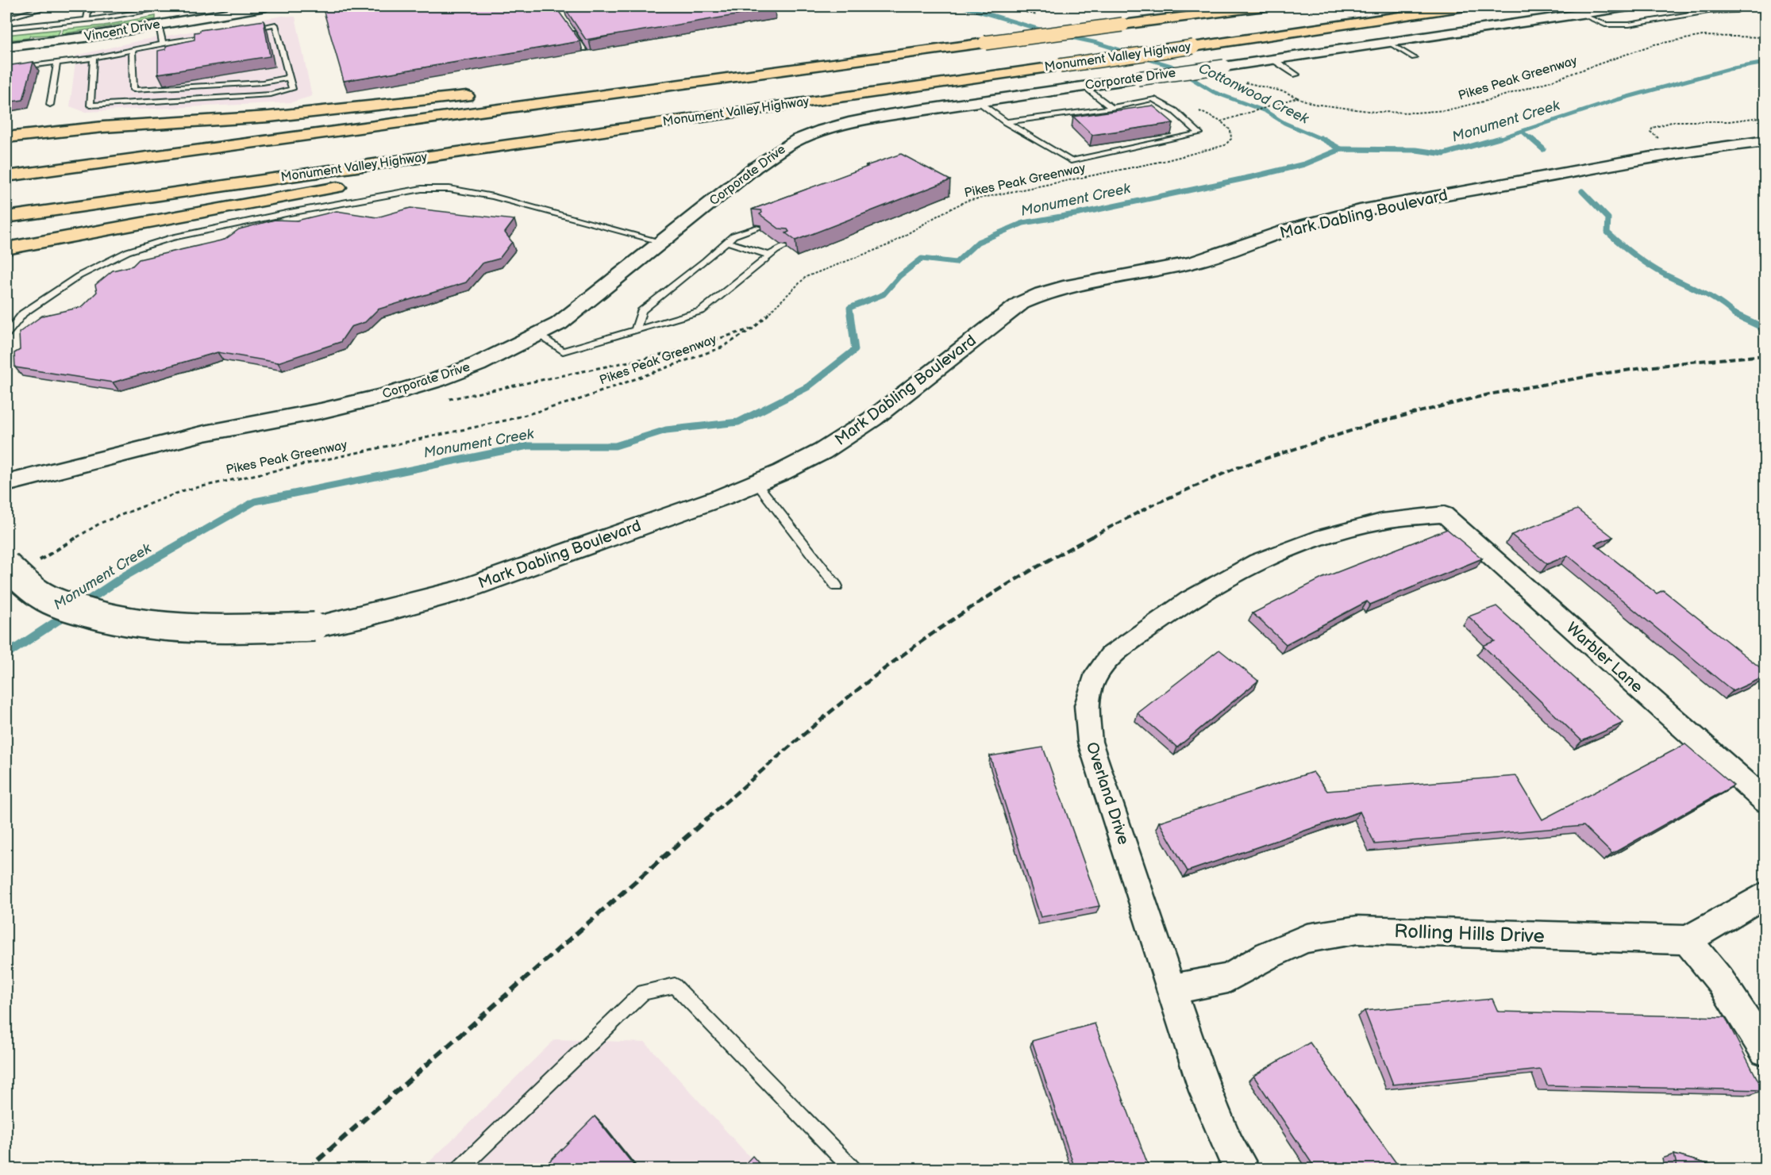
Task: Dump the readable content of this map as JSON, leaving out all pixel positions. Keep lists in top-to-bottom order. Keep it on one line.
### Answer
{"streets":{"highway":["Monument Valley Highway"],"street":["Vincent Drive","Corporate Drive","Mark Dabling Boulevard","Warbler Lane","Overland Drive","Rolling Hills Drive"],"path":["Pikes Peak Greenway"]},"crossings":[["Warbler Lane","Overland Drive"],["Overland Drive","Rolling Hills Drive"]],"water":["Cottonwood Creek","Monument Creek"]}
